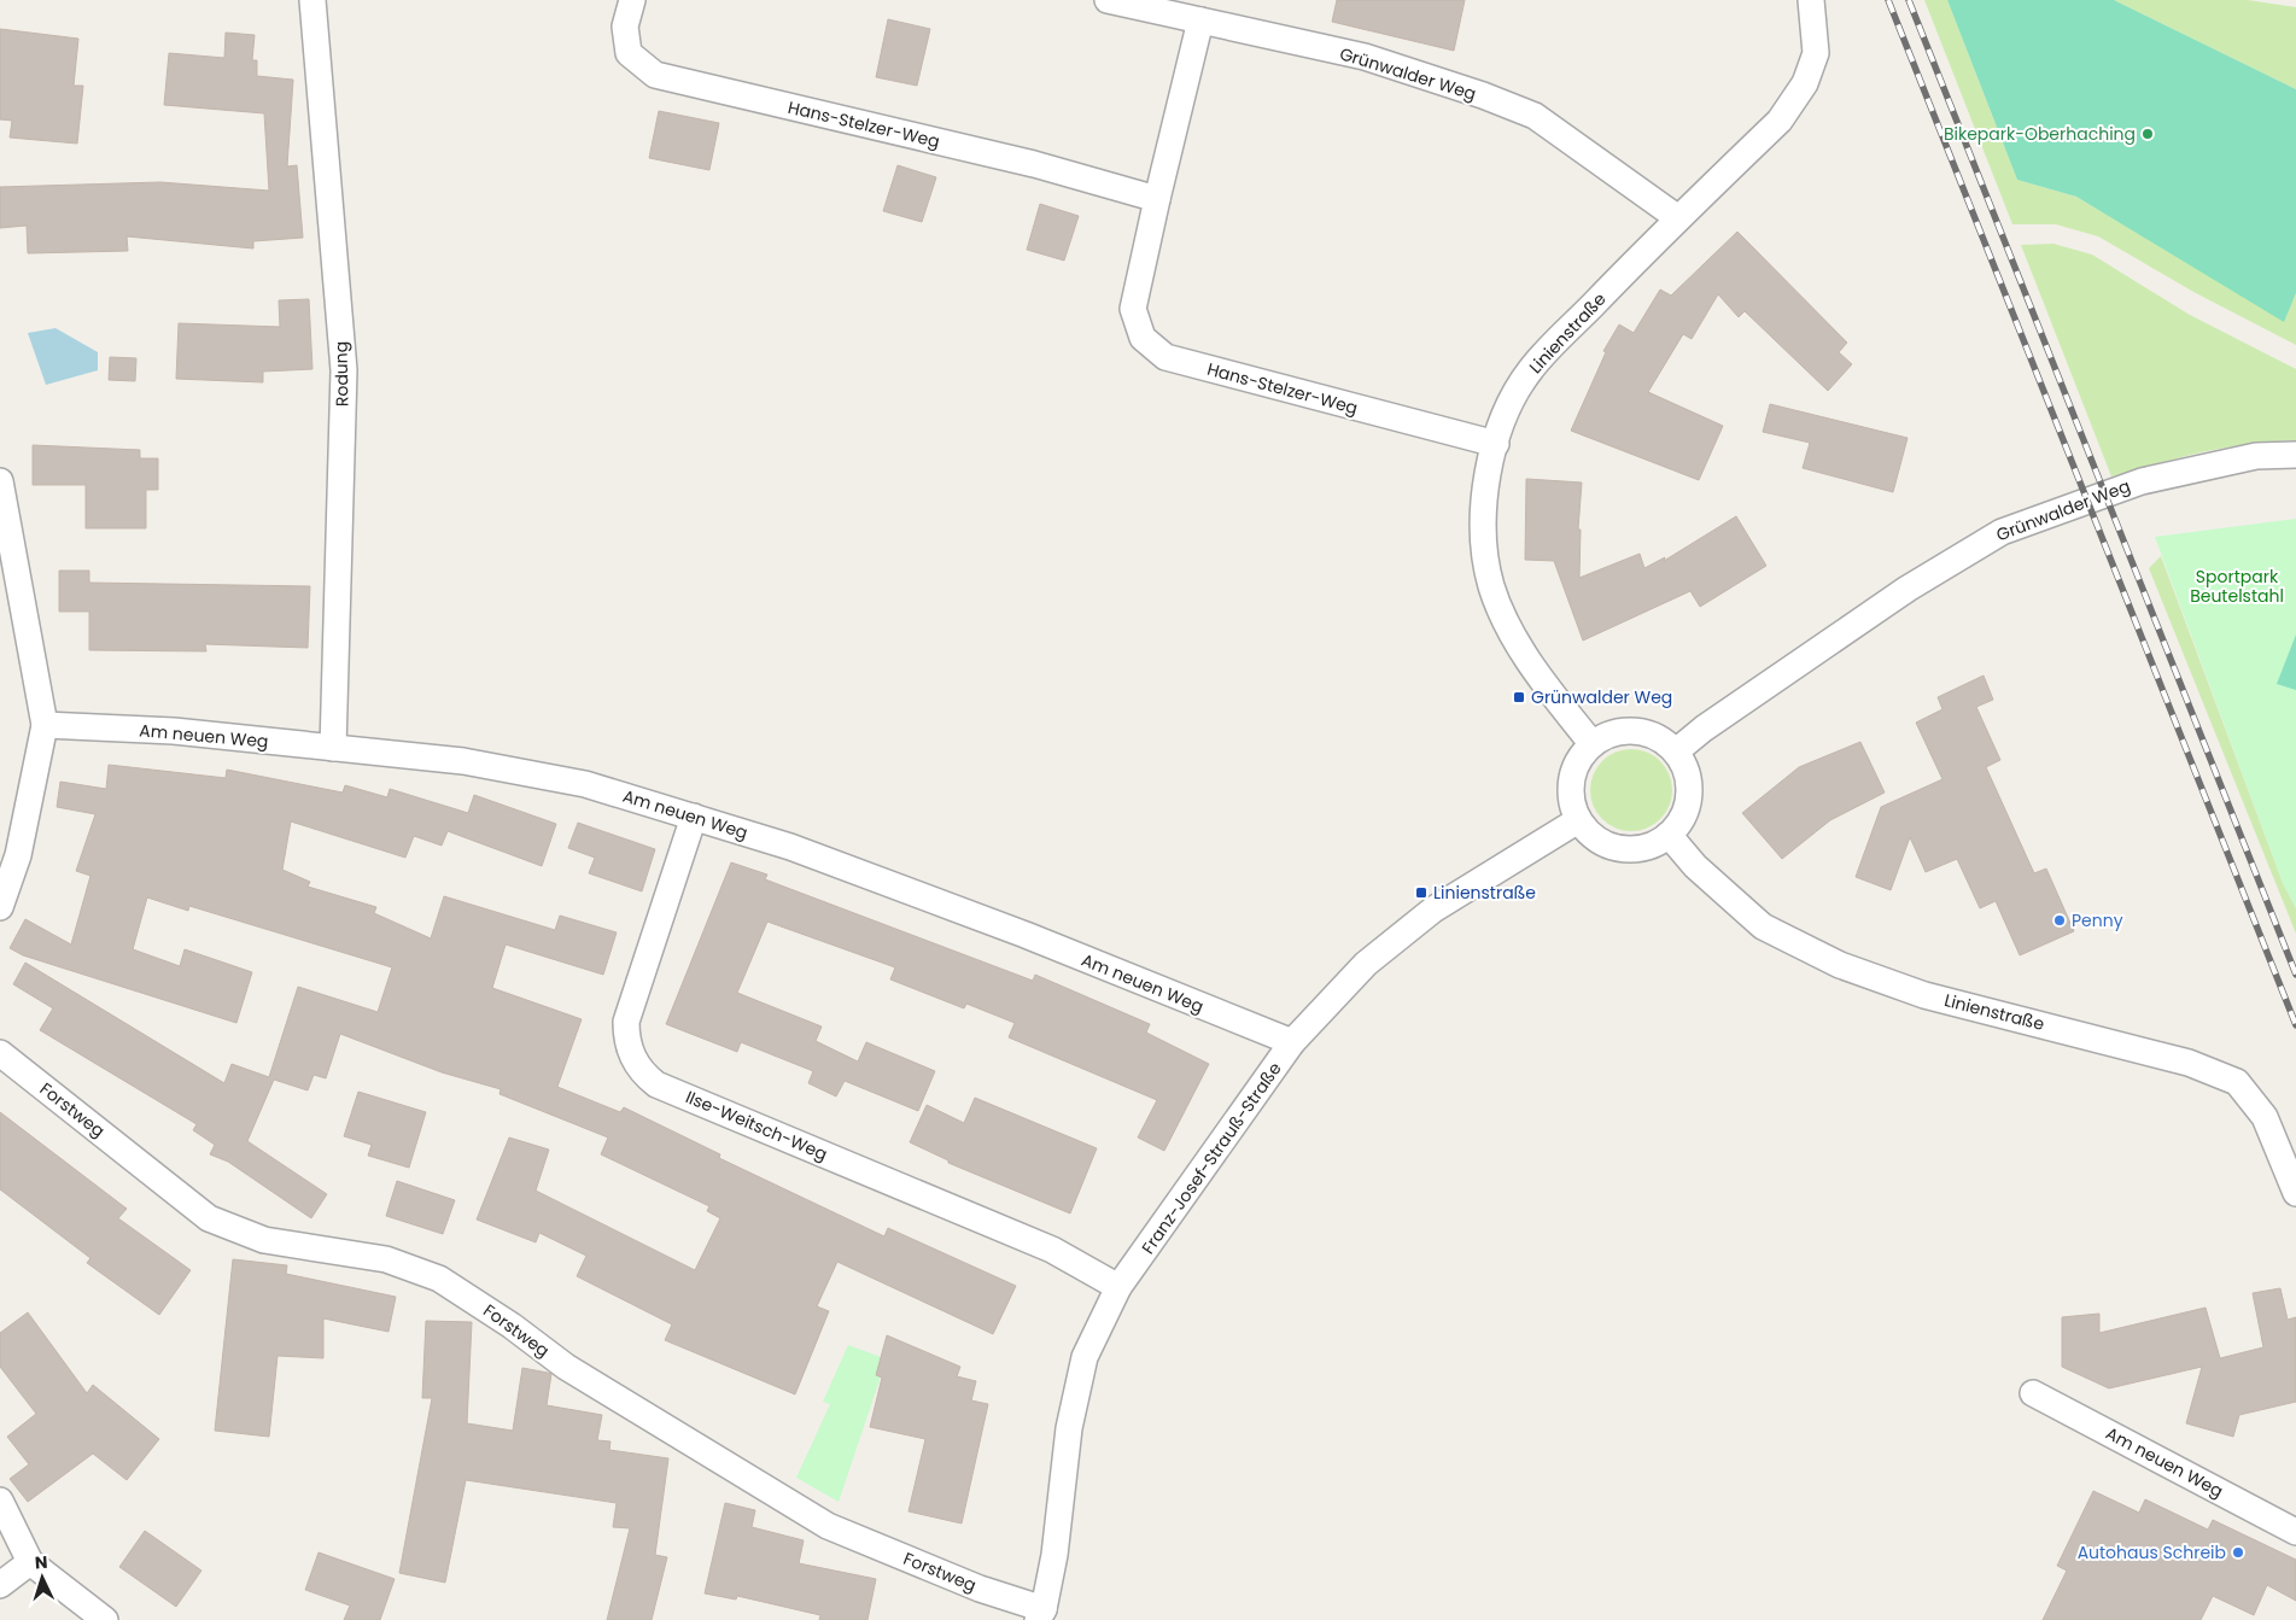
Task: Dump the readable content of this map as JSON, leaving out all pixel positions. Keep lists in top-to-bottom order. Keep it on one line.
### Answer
{"streets":{"street":["Grünwalder Weg","Hans-Stelzer-Weg","Linienstraße","Rodung","Am neuen Weg","Forstweg","Ilse-Weitsch-Weg","Franz-Josef-Strauß-Straße"]},"crossings":[["Grünwalder Weg","Hans-Stelzer-Weg"],["Grünwalder Weg","Linienstraße"],["Grünwalder Weg","Franz-Josef-Strauß-Straße"],["Hans-Stelzer-Weg","Linienstraße"],["Linienstraße","Franz-Josef-Strauß-Straße"],["Rodung","Am neuen Weg"],["Am neuen Weg","Ilse-Weitsch-Weg"],["Am neuen Weg","Franz-Josef-Strauß-Straße"],["Forstweg","Franz-Josef-Strauß-Straße"],["Ilse-Weitsch-Weg","Franz-Josef-Strauß-Straße"]],"parks":["Sportpark Beutelstahl"],"places":{"other":["Bikepark-Oberhaching","Penny","Autohaus Schreib"],"transit":["Grünwalder Weg","Linienstraße"]},"north":"top"}
